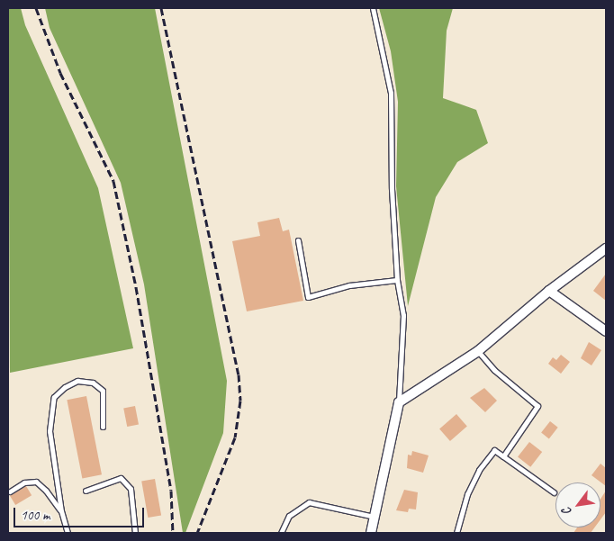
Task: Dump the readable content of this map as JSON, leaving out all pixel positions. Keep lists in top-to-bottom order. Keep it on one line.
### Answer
{"scale_bar":"100 m","north":"bottom left"}
